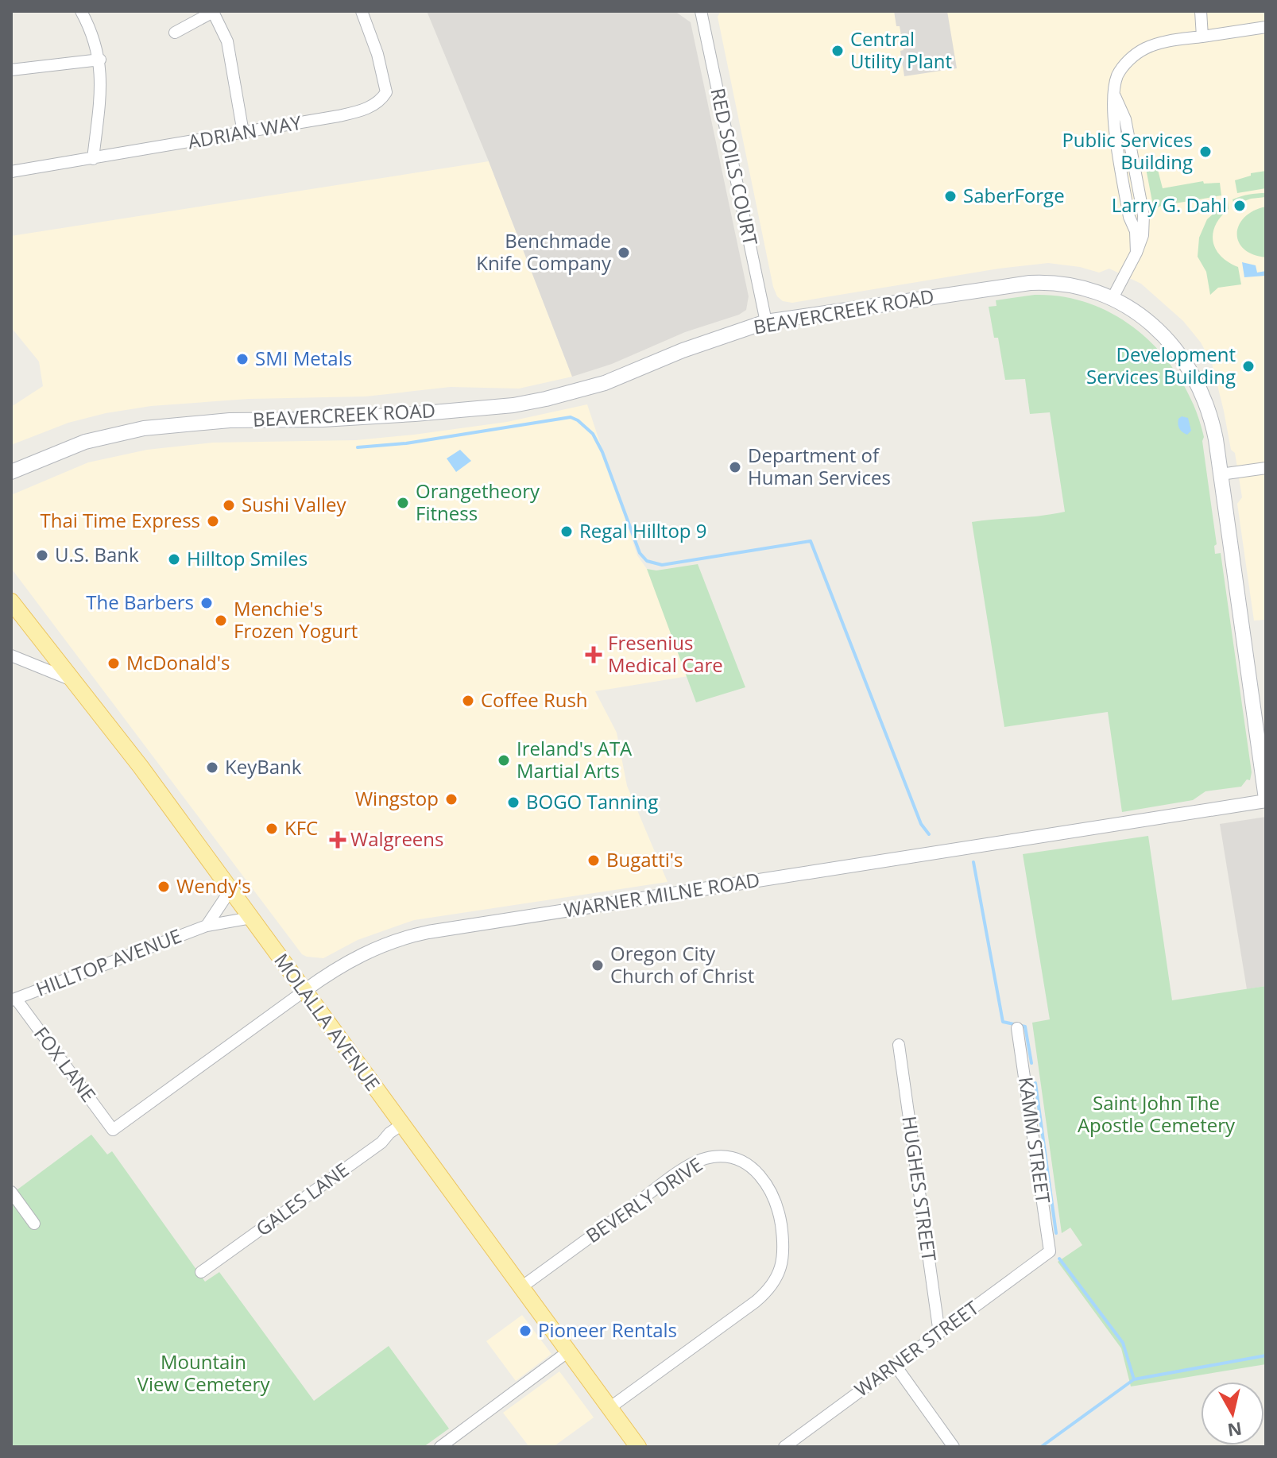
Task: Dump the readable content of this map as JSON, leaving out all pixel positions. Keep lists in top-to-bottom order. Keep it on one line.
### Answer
{"streets":{"main road":["BEAVERCREEK ROAD","MOLALLA AVENUE"],"street":["ADRIAN WAY","RED SOILS COURT","WARNER MILNE ROAD","HILLTOP AVENUE","FOX LANE","KAMM STREET","HUGHES STREET","GALES LANE","BEVERLY DRIVE","WARNER STREET"]},"crossings":[["RED SOILS COURT","BEAVERCREEK ROAD"],["BEAVERCREEK ROAD","WARNER MILNE ROAD"],["WARNER MILNE ROAD","MOLALLA AVENUE"],["WARNER MILNE ROAD","FOX LANE"],["HILLTOP AVENUE","MOLALLA AVENUE"],["HILLTOP AVENUE","FOX LANE"],["MOLALLA AVENUE","GALES LANE"],["MOLALLA AVENUE","BEVERLY DRIVE"],["KAMM STREET","WARNER STREET"],["HUGHES STREET","WARNER STREET"]],"parks":["Saint John The Apostle Cemetery","Mountain View Cemetery"],"places":{"other":["Central Utility Plant","Public Services Building","SaberForge","Larry G. Dahl","Benchmade Knife Company","SMI Metals","Development Services Building","Department of Human Services","Orangetheory Fitness","Sushi Valley","Thai Time Express","Regal Hilltop 9","U.S. Bank","Hilltop Smiles","The Barbers","Menchie's Frozen Yogurt","McDonald's","Coffee Rush","Ireland's ATA Martial Arts","KeyBank","Wingstop","BOGO Tanning","KFC","Bugatti's","Wendy's","Oregon City Church of Christ","Pioneer Rentals"],"health":["Fresenius Medical Care","Walgreens"]},"north":"bottom"}
